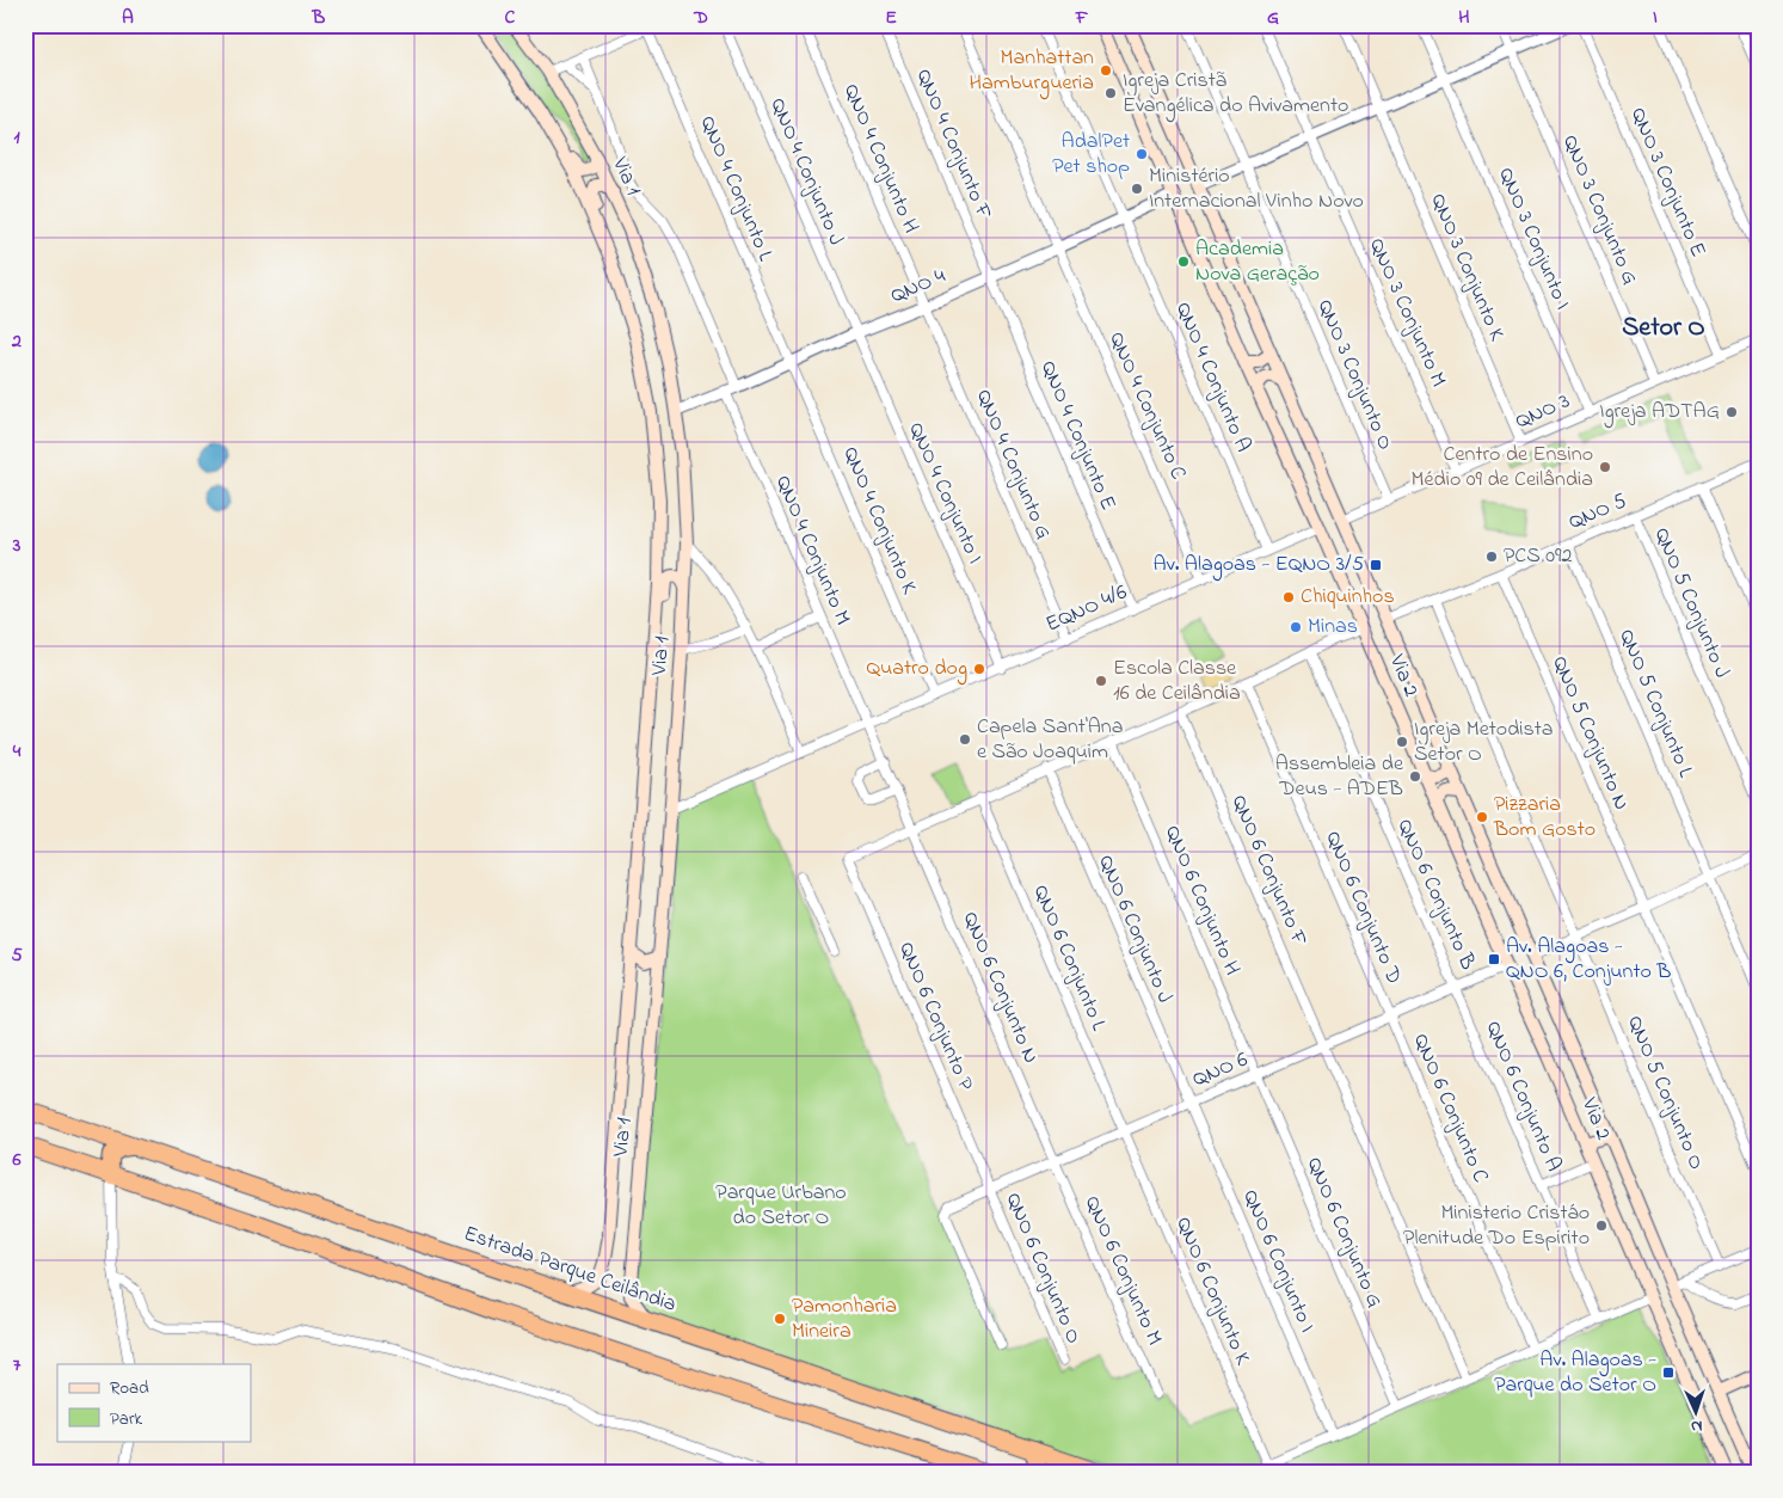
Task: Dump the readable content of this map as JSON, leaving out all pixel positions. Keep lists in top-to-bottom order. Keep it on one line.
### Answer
{"streets":{"highway":["Estrada Parque Ceilândia"],"main road":["Via 1","Via 2"],"street":["QNO 4 Conjunto F","QNO 4 Conjunto H","QNO 4 Conjunto J","QNO 3 Conjunto E","QNO 4 Conjunto L","QNO 3 Conjunto G","QNO 3 Conjunto I","QNO 3 Conjunto K","QNO 4","QNO 3 Conjunto M","QNO 3 Conjunto O","QNO 4 Conjunto A","QNO 4 Conjunto C","QNO 3","QNO 4 Conjunto E","QNO 4 Conjunto G","QNO 4 Conjunto I","QNO 5","QNO 4 Conjunto K","QNO 4 Conjunto M","QNO 5 Conjunto J","EQNO 4/6","QNO 5 Conjunto L","QNO 5 Conjunto N","QNO 6 Conjunto F","QNO 6 Conjunto B","QNO 6 Conjunto H","QNO 6 Conjunto D","QNO 6 Conjunto J","QNO 6 Conjunto L","QNO 6 Conjunto N","QNO 6 Conjunto P","QNO 6","QNO 5 Conjunto O","QNO 6 Conjunto A","QNO 6 Conjunto C","QNO 6 Conjunto G","QNO 6 Conjunto I","QNO 6 Conjunto O","QNO 6 Conjunto M","QNO 6 Conjunto K"]},"crossings":[["QNO 4 Conjunto F","QNO 4"],["QNO 4 Conjunto F","QNO 4 Conjunto E"],["QNO 4 Conjunto H","QNO 4"],["QNO 4 Conjunto H","QNO 4 Conjunto G"],["QNO 4 Conjunto J","QNO 4"],["QNO 4 Conjunto J","QNO 4 Conjunto I"],["Via 1","QNO 4"],["Via 1","EQNO 4/6"],["Via 1","Estrada Parque Ceilândia"],["QNO 3 Conjunto E","QNO 3"],["QNO 4 Conjunto L","QNO 4"],["QNO 4 Conjunto L","QNO 4 Conjunto K"],["QNO 3 Conjunto G","QNO 3"],["QNO 3 Conjunto I","QNO 3"],["QNO 3 Conjunto K","QNO 3"],["QNO 4","QNO 4 Conjunto A"],["QNO 4","QNO 4 Conjunto C"],["QNO 4","QNO 4 Conjunto E"],["QNO 4","QNO 4 Conjunto G"],["QNO 4","QNO 4 Conjunto I"],["QNO 4","QNO 4 Conjunto K"],["QNO 4","QNO 4 Conjunto M"],["QNO 4","Via 2"],["QNO 3 Conjunto M","QNO 3"],["QNO 3 Conjunto O","QNO 3"],["QNO 4 Conjunto A","EQNO 4/6"],["QNO 4 Conjunto C","EQNO 4/6"],["QNO 3","Via 2"],["QNO 4 Conjunto E","EQNO 4/6"],["QNO 4 Conjunto G","EQNO 4/6"],["QNO 4 Conjunto I","EQNO 4/6"],["QNO 5","QNO 5 Conjunto J"],["QNO 5","Via 2"],["QNO 5","QNO 5 Conjunto L"],["QNO 5","QNO 5 Conjunto N"],["QNO 5","QNO 5 Conjunto O"],["QNO 4 Conjunto K","EQNO 4/6"],["QNO 4 Conjunto M","EQNO 4/6"],["EQNO 4/6","Via 2"],["Via 2","QNO 6"],["QNO 6 Conjunto F","QNO 6"],["QNO 6 Conjunto B","QNO 6"],["QNO 6 Conjunto B","QNO 6 Conjunto A"],["QNO 6 Conjunto H","QNO 6"],["QNO 6 Conjunto H","QNO 6 Conjunto G"],["QNO 6 Conjunto D","QNO 6"],["QNO 6 Conjunto D","QNO 6 Conjunto C"],["QNO 6 Conjunto J","QNO 6"],["QNO 6 Conjunto J","QNO 6 Conjunto I"],["QNO 6 Conjunto L","QNO 6"],["QNO 6 Conjunto L","QNO 6 Conjunto K"],["QNO 6 Conjunto N","QNO 6 Conjunto P"],["QNO 6 Conjunto N","QNO 6"],["QNO 6 Conjunto N","QNO 6 Conjunto M"],["QNO 6 Conjunto P","QNO 6"],["QNO 6 Conjunto P","QNO 6 Conjunto O"],["QNO 6","QNO 6 Conjunto A"],["QNO 6","QNO 6 Conjunto C"],["QNO 6","QNO 6 Conjunto G"],["QNO 6","QNO 6 Conjunto I"],["QNO 6","QNO 6 Conjunto O"],["QNO 6","QNO 6 Conjunto M"],["QNO 6","QNO 6 Conjunto K"],["QNO 6 Conjunto I","QNO 6 Conjunto K"]],"districts":["Setor O"],"parks":["Parque Urbano do Setor O"],"places":{"other":["Manhattan Hamburgueria","Igreja Cristã Evangélica do Avivamento","AdalPet Pet shop","Ministério Internacional Vinho Novo","Academia Nova Geração","Igreja ADTAG","Centro de Ensino Médio 09 de Ceilândia","PCS 092","Chiquinhos","Minas","Quatro dog","Escola Classe 16 de Ceilândia","Capela Sant'Ana e São Joaquim","Igreja Metodista Setor O","Assembleia de Deus - ADEB","Pizzaria Bom Gosto","Ministerio Cristáo Plenitude Do Espirito","Pamonharia Mineira"],"transit":["Av. Alagoas - EQNO 3/5","Av. Alagoas - QNO 6, Conjunto B","Av. Alagoas - Parque do Setor O"]},"legend":["Road","Park"],"north":"bottom","grid":{"columns":["A","B","C","D","E","F","G","H","I"],"rows":["1","2","3","4","5","6","7"]}}
